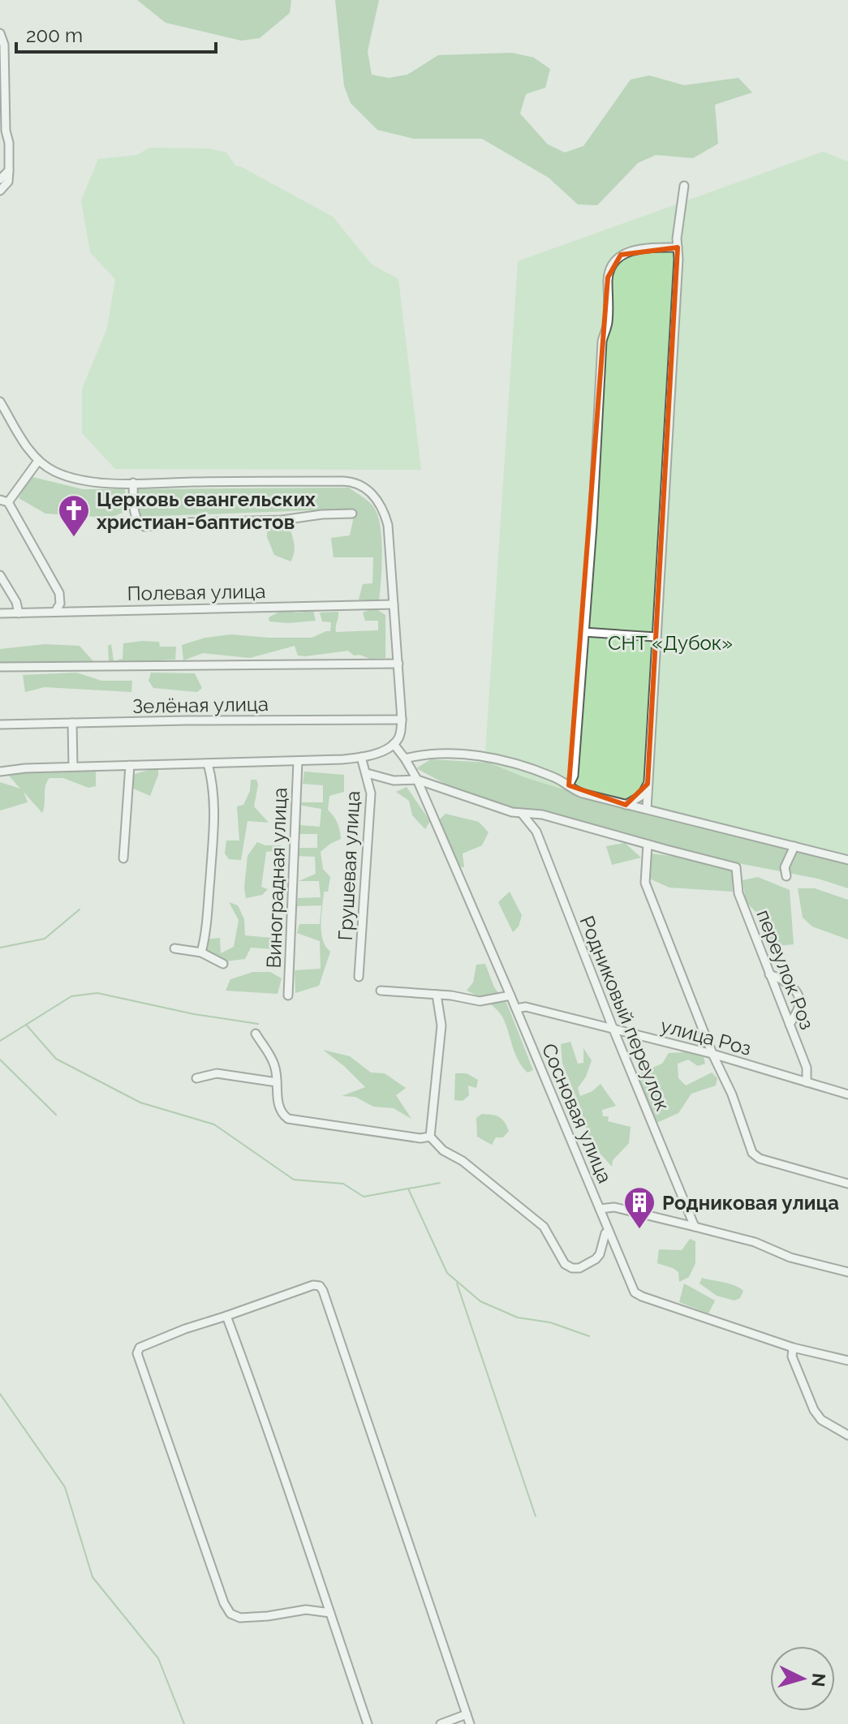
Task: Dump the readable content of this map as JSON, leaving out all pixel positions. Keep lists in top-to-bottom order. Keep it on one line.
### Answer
{"streets":{"street":["Полевая улица","Зелёная улица","Грушевая улица","Виноградная улица","переулок Роз","Родниковый переулок","улица Роз","Сосновая улица"]},"crossings":[["переулок Роз","улица Роз"],["Родниковый переулок","улица Роз"],["улица Роз","Сосновая улица"]],"parks":["СНТ «Дубок»"],"places":{"church":["Церковь евангельских христиан-баптистов"],"building":["Родниковая улица"]},"scale_bar":"200 m","north":"right"}
